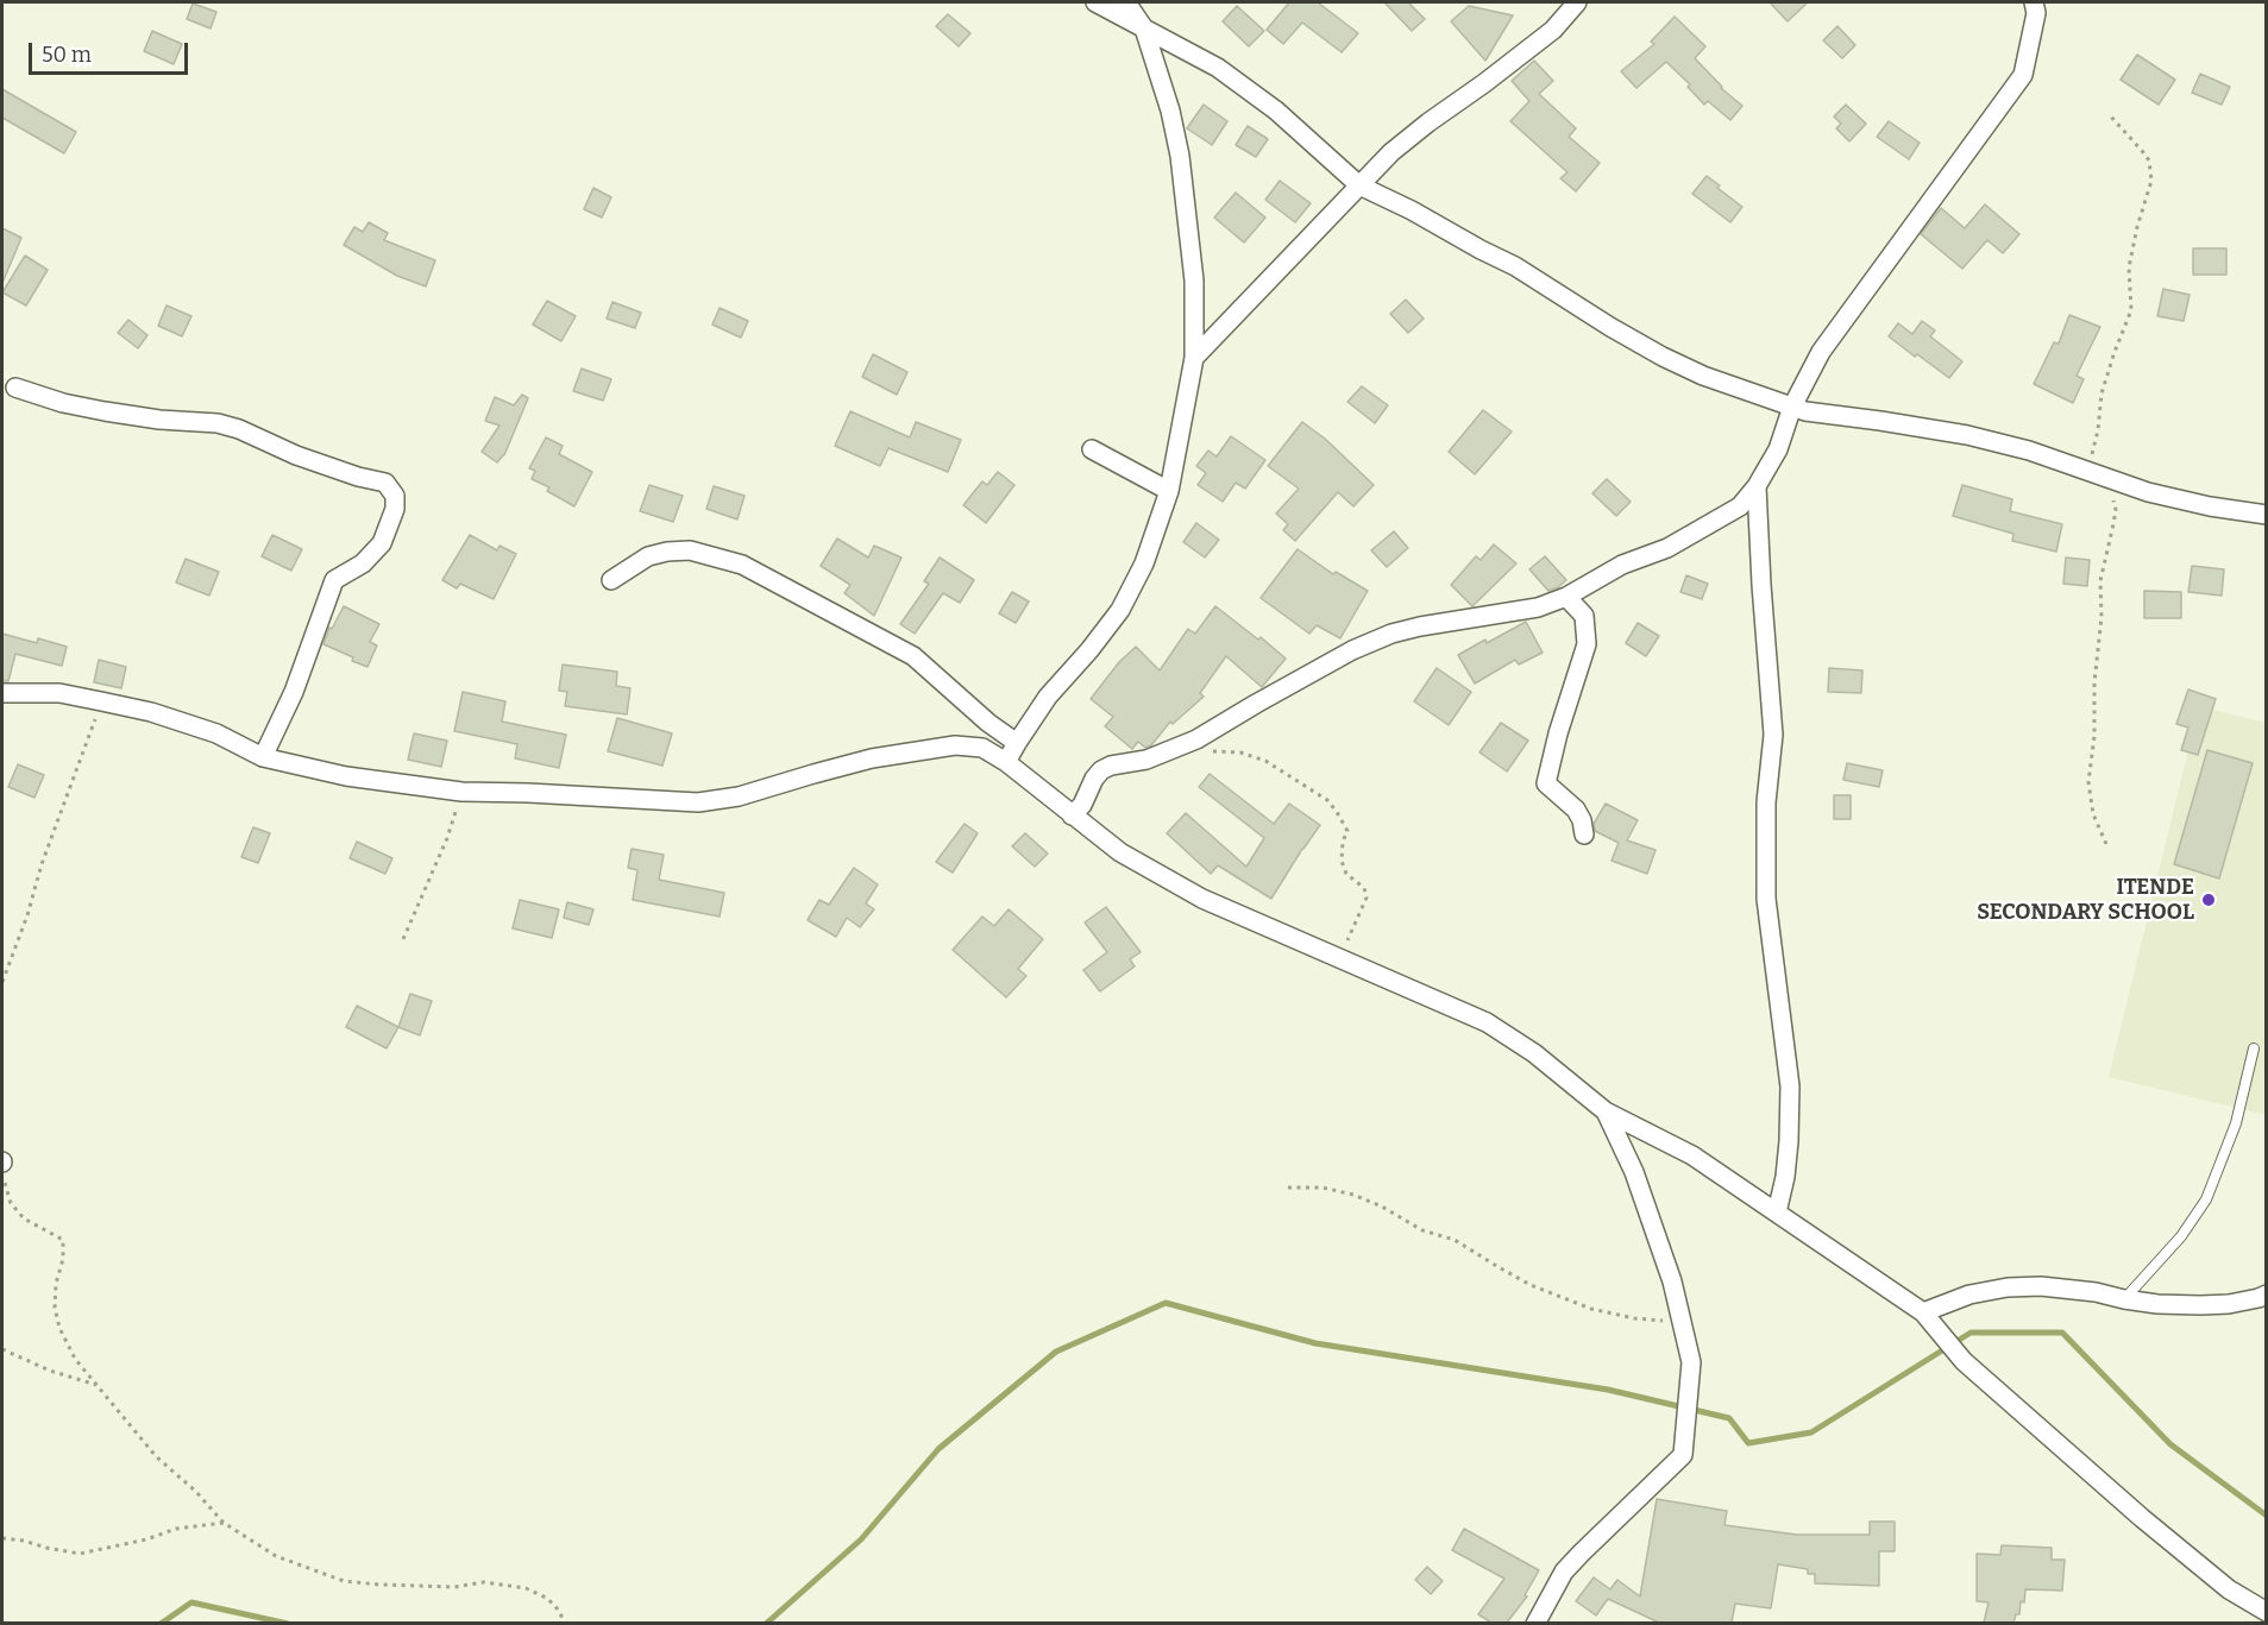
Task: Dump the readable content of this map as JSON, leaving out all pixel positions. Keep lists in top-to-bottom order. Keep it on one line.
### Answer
{"places":["ITENDE SECONDARY SCHOOL"],"scale_bar":"50 m"}
